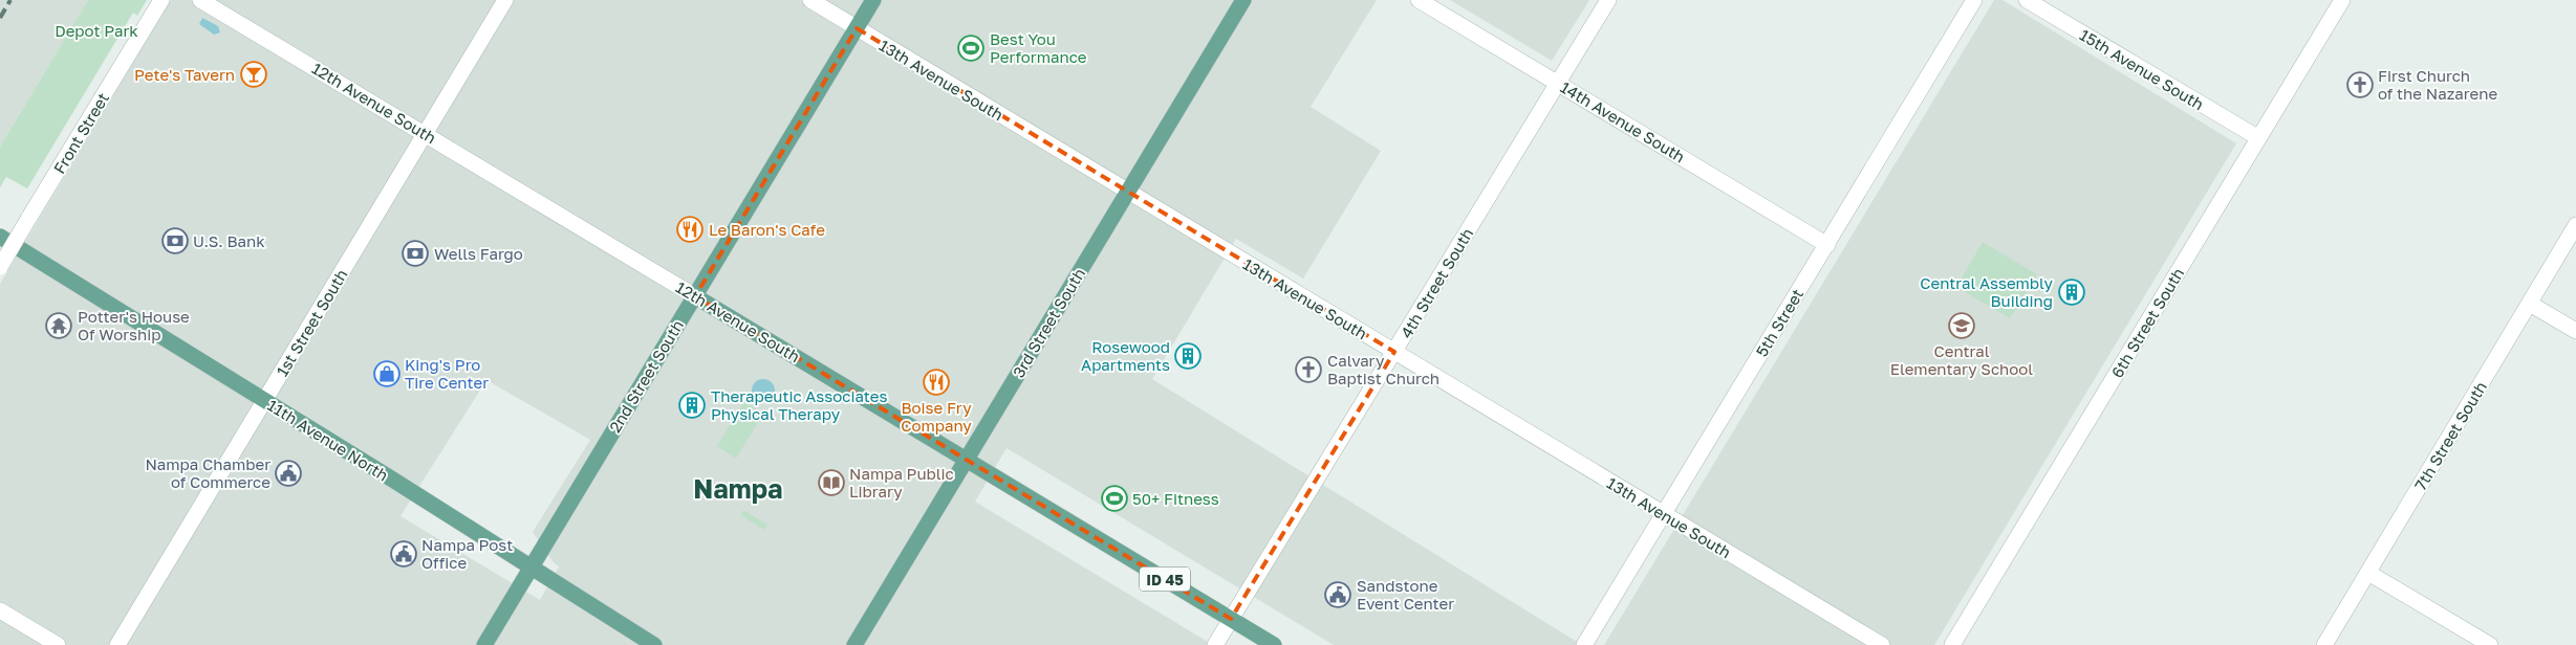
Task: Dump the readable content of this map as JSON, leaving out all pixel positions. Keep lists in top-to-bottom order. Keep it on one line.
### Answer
{"streets":{"main road":["12th Avenue South","3rd Street South","2nd Street South","11th Avenue North","ID 45"],"street":["15th Avenue South","13th Avenue South","14th Avenue South","Front Street","4th Street South","1st Street South","5th Street","6th Street South","7th Street South"]},"crossings":[["15th Avenue South","6th Street South"],["13th Avenue South","4th Street South"],["13th Avenue South","3rd Street South"],["13th Avenue South","5th Street"],["13th Avenue South","2nd Street South"],["12th Avenue South","4th Street South"],["12th Avenue South","1st Street South"],["12th Avenue South","3rd Street South"],["12th Avenue South","2nd Street South"],["14th Avenue South","4th Street South"],["14th Avenue South","5th Street"],["1st Street South","11th Avenue North"],["2nd Street South","11th Avenue North"]],"districts":["Nampa"],"parks":["Depot Park"],"places":{"sports":["Best You Performance","50+ Fitness"],"bar":["Pete's Tavern"],"church":["First Church of the Nazarene","Calvary Baptist Church"],"restaurant":["Le Baron's Cafe","Boise Fry Company"],"bank":["U.S. Bank","Wells Fargo"],"building":["Central Assembly Building","Rosewood Apartments","Therapeutic Associates Physical Therapy"],"temple":["Potter's House Of Worship"],"school or university":["Central Elementary School"],"shop":["King's Pro Tire Center"],"public building":["Nampa Chamber of Commerce","Nampa Post Office","Sandstone Event Center"],"library":["Nampa Public Library"]}}
